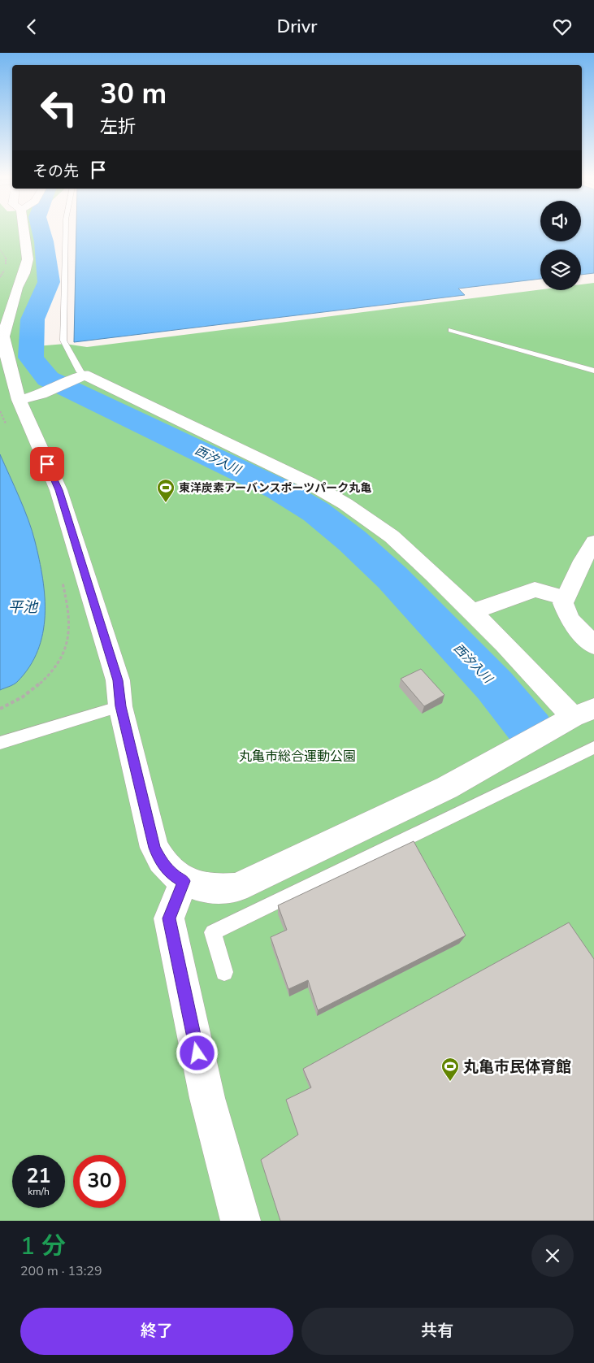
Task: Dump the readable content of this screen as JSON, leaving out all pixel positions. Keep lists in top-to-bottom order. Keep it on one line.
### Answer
{"water":["西汐入川","平池"],"parks":["丸亀市総合運動公園"],"places":{"sports":["東洋炭素アーバンスポーツパーク丸亀","丸亀市民体育館"]},"page":{"header":"Drivr","turn":["30 m","左折"],"then":"その先","speed":"21 km/h","limit":"30","heading":["1 分","200 m · 13:29"],"buttons":["終了","共有"]}}
